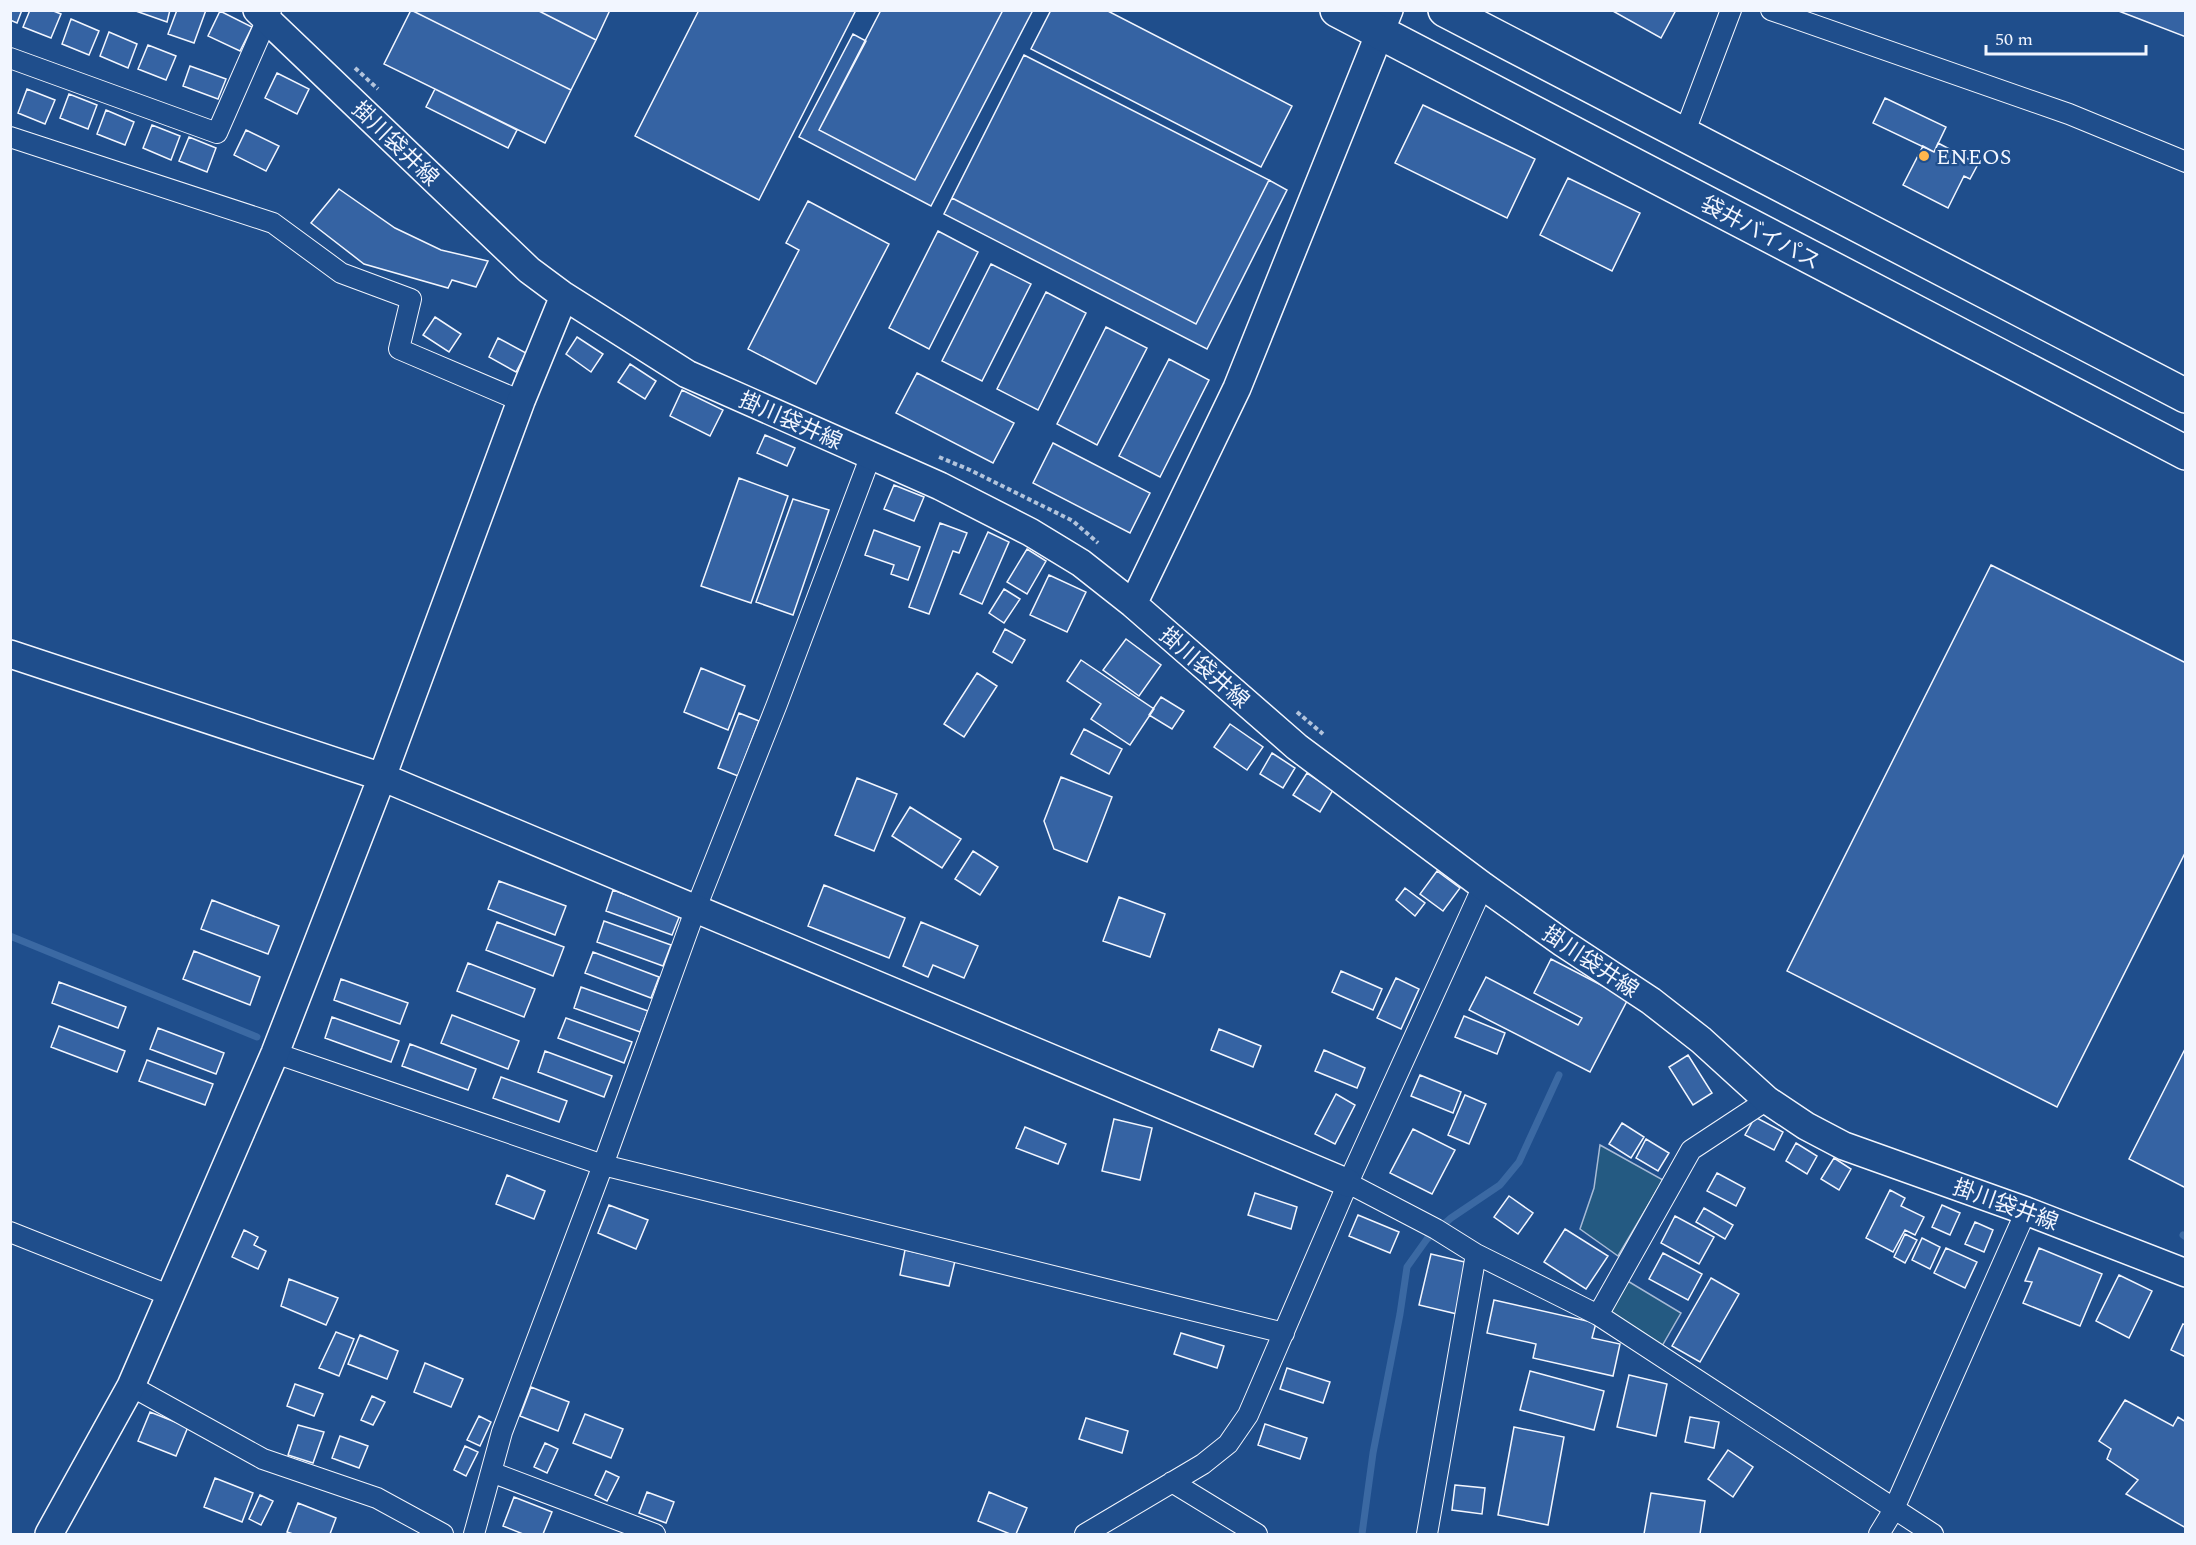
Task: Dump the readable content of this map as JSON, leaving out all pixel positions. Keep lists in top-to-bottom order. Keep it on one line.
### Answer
{"streets":{"highway":["袋井バイパス"],"street":["掛川袋井線"]},"places":["ENEOS"],"scale_bar":"50 m"}
